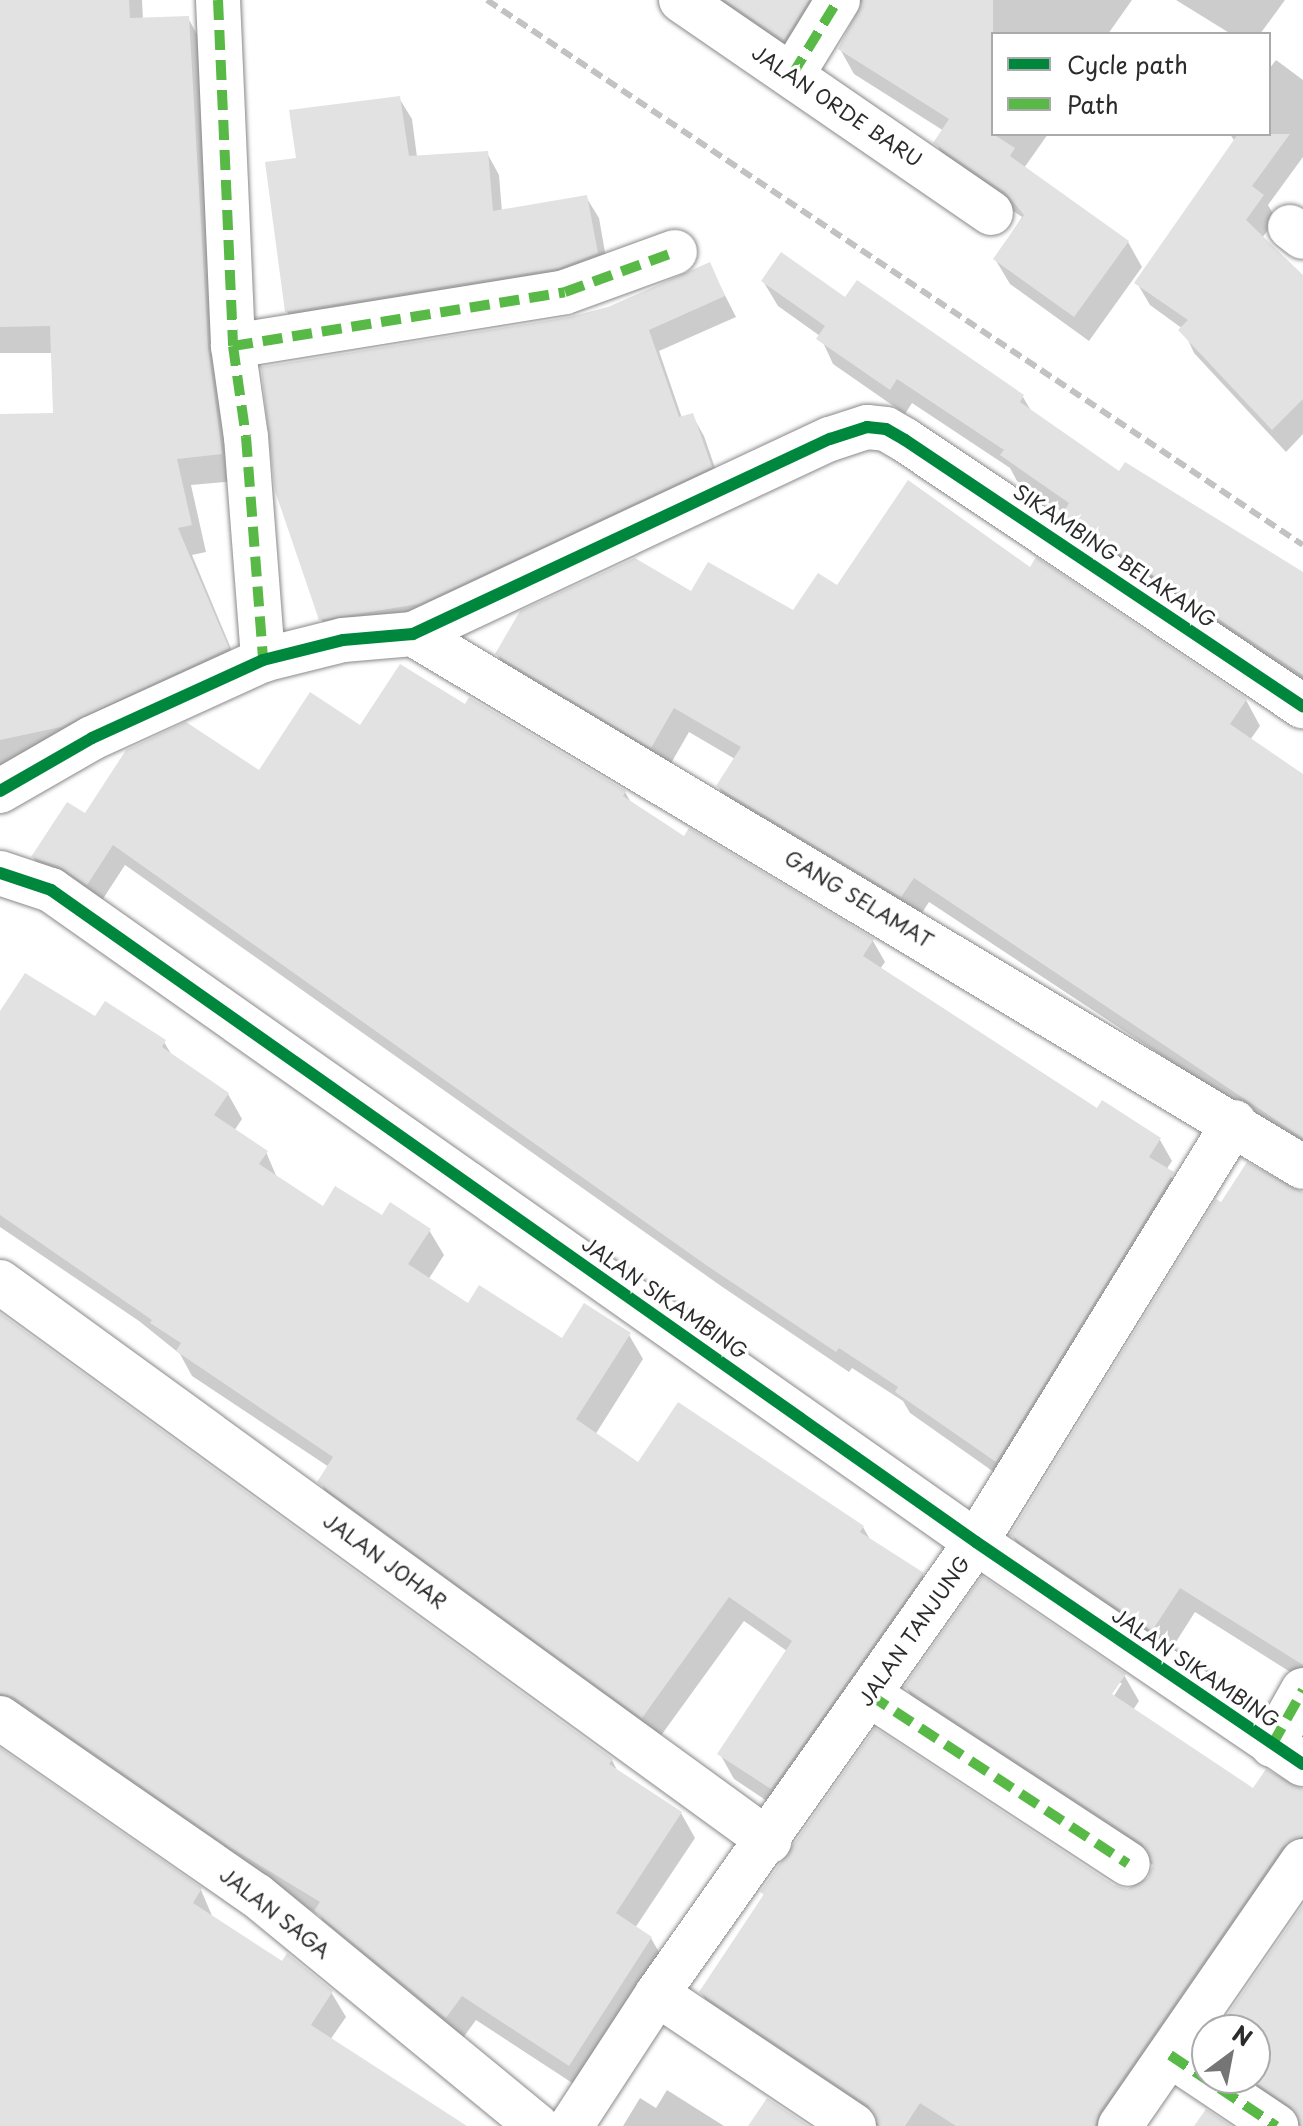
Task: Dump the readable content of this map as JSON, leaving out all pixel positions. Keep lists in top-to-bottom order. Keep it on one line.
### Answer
{"streets":{"street":["JALAN ORDE BARU","SIKAMBING BELAKANG","GANG SELAMAT","JALAN SIKAMBING","JALAN JOHAR","JALAN TANJUNG","JALAN SAGA"]},"crossings":[["SIKAMBING BELAKANG","GANG SELAMAT"],["GANG SELAMAT","JALAN TANJUNG"],["JALAN SIKAMBING","JALAN TANJUNG"],["JALAN JOHAR","JALAN TANJUNG"]],"legend":["Cycle path","Path"],"north":"top right"}
